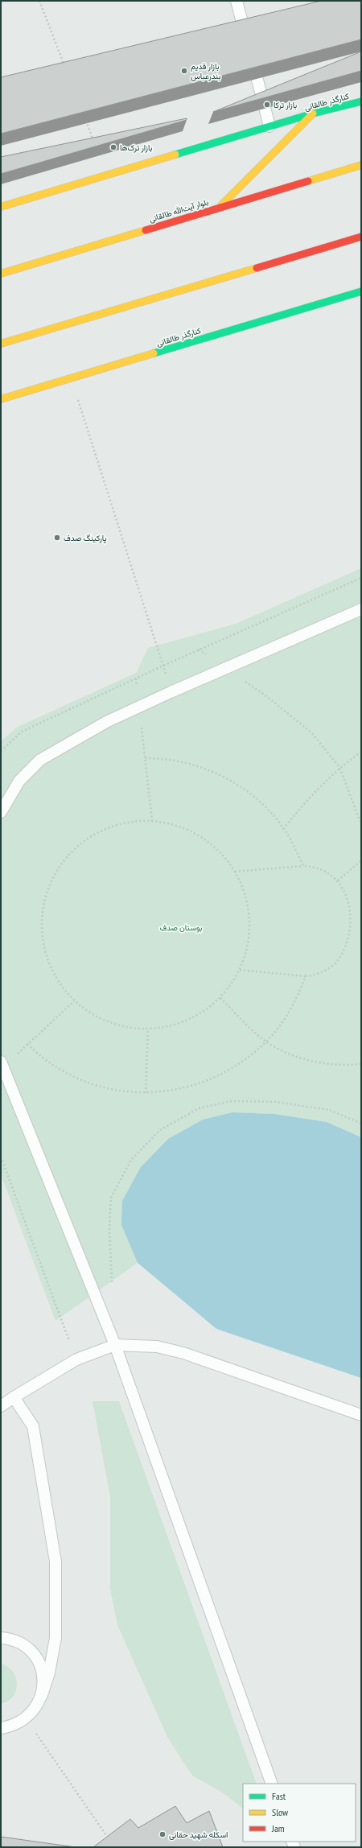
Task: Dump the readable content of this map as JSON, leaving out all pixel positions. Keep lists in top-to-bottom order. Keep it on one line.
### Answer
{"streets":{"main road":["کنارگذر طالقانی","بلوار آیت‌الله طالقانی"]},"parks":["بوستان صدف"],"places":["بازار قدیم بندرعباس","بازار ترکا","بازار ترک‌ها","پارکینگ صدف","اسکله شهید حقانی"],"legend":["Fast","Slow","Jam"]}
